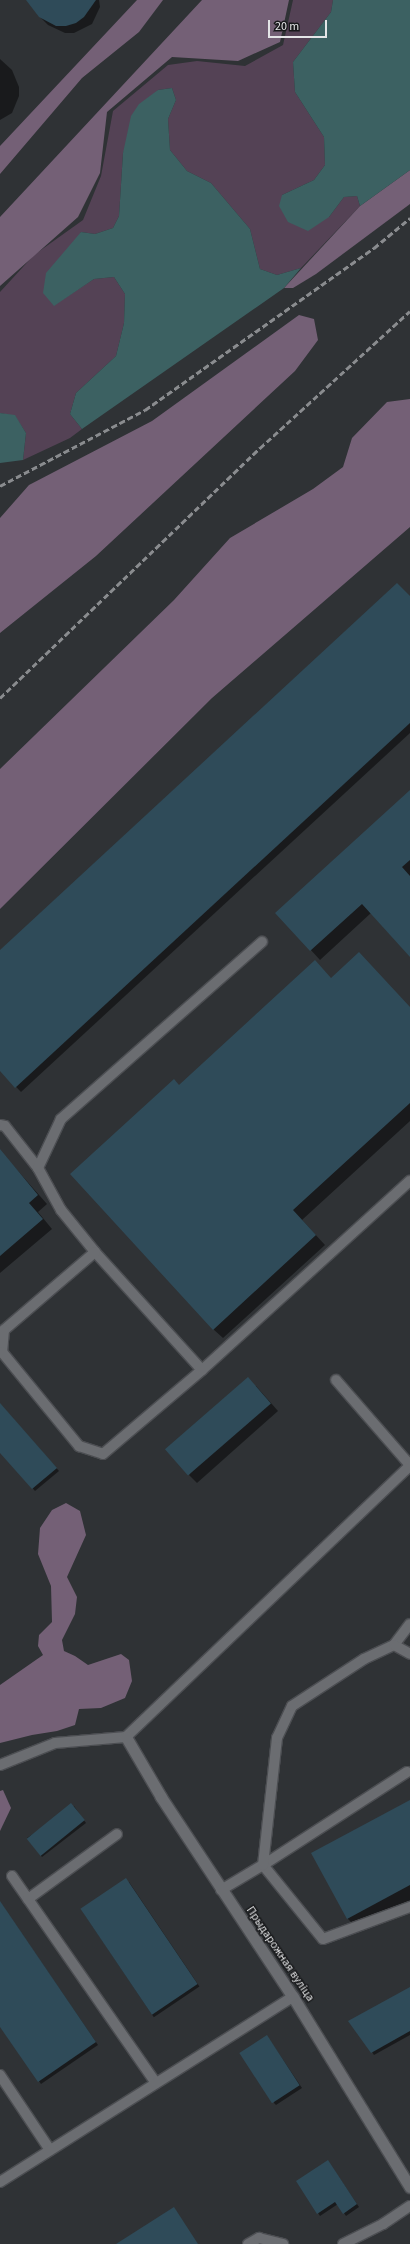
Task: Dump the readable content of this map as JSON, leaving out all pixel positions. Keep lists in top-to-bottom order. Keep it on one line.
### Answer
{"streets":{"street":["Прыдарожная вуліца"]},"scale_bar":"20 m"}
